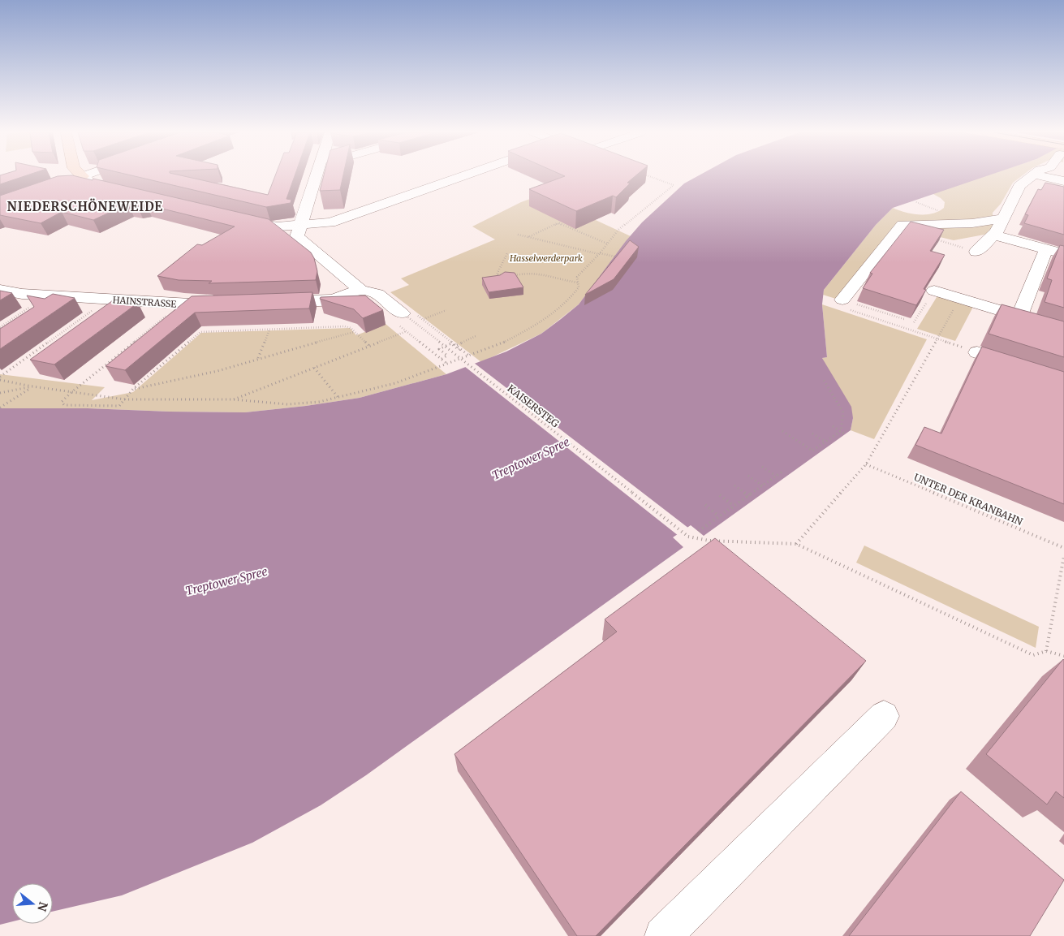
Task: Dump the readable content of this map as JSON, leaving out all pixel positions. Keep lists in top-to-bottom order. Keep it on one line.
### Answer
{"streets":{"street":["HAINSTRASSE"],"path":["KAISERSTEG","UNTER DER KRANBAHN"]},"districts":["NIEDERSCHÖNEWEIDE"],"water":["Treptower Spree"],"parks":["Hasselwerderpark"],"north":"right"}
